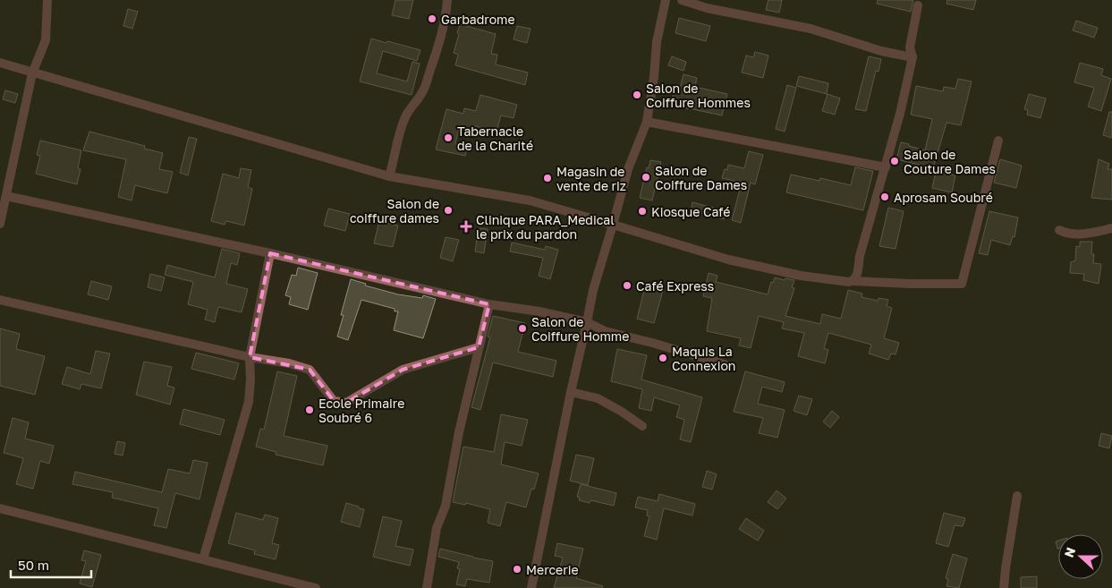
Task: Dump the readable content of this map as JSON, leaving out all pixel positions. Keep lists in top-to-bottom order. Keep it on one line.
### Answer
{"places":{"other":["Garbadrome","Salon de Coiffure Hommes","Tabernacle de la Charité","Salon de Couture Dames","Salon de Coiffure Dames","Magasin de vente de riz","Aprosam Soubré","Salon de coiffure dames","Kiosque Café","Café Express","Salon de Coiffure Homme","Maquis La Connexion","Ecole Primaire Soubré 6","Mercerie"],"health":["Clinique PARA_Medical le prix du pardon"]},"scale_bar":"50 m","north":"left"}
